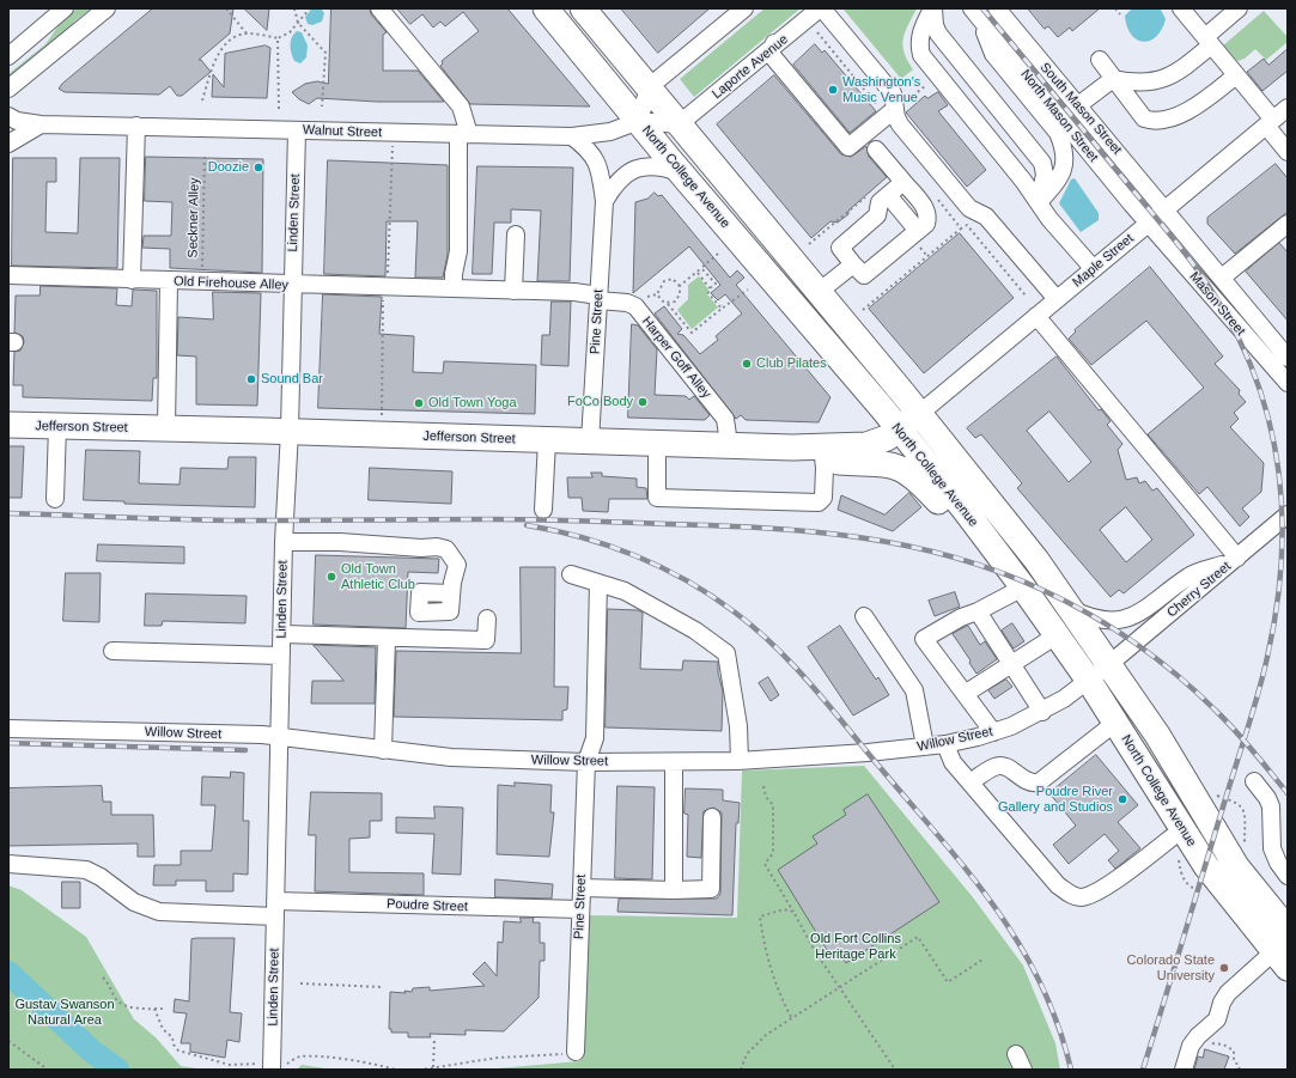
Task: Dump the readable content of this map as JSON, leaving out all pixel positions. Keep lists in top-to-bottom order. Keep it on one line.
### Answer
{"streets":{"highway":["North College Avenue","Jefferson Street"],"street":["Laporte Avenue","South Mason Street","North Mason Street","Walnut Street","Linden Street","Maple Street","Old Firehouse Alley","Mason Street","Pine Street","Harper Goff Alley","Cherry Street","Willow Street","Poudre Street"],"path":["Seckner Alley"]},"crossings":[["Laporte Avenue","North College Avenue"],["South Mason Street","Maple Street"],["South Mason Street","Mason Street"],["North Mason Street","Maple Street"],["North Mason Street","Mason Street"],["Walnut Street","North College Avenue"],["Walnut Street","Linden Street"],["Walnut Street","Pine Street"],["North College Avenue","Maple Street"],["North College Avenue","Jefferson Street"],["North College Avenue","Cherry Street"],["North College Avenue","Willow Street"],["Linden Street","Old Firehouse Alley"],["Linden Street","Jefferson Street"],["Linden Street","Willow Street"],["Linden Street","Poudre Street"],["Seckner Alley","Old Firehouse Alley"],["Maple Street","Mason Street"],["Maple Street","Jefferson Street"],["Old Firehouse Alley","Pine Street"],["Old Firehouse Alley","Harper Goff Alley"],["Pine Street","Harper Goff Alley"],["Pine Street","Jefferson Street"],["Pine Street","Willow Street"],["Pine Street","Poudre Street"],["Harper Goff Alley","Jefferson Street"],["Cherry Street","Willow Street"]],"parks":["Old Fort Collins Heritage Park","Gustav Swanson Natural Area"],"places":["Washington's Music Venue","Doozie","Club Pilates","Sound Bar","FoCo Body","Old Town Yoga","Old Town Athletic Club","Poudre River Gallery and Studios","Colorado State University"]}
